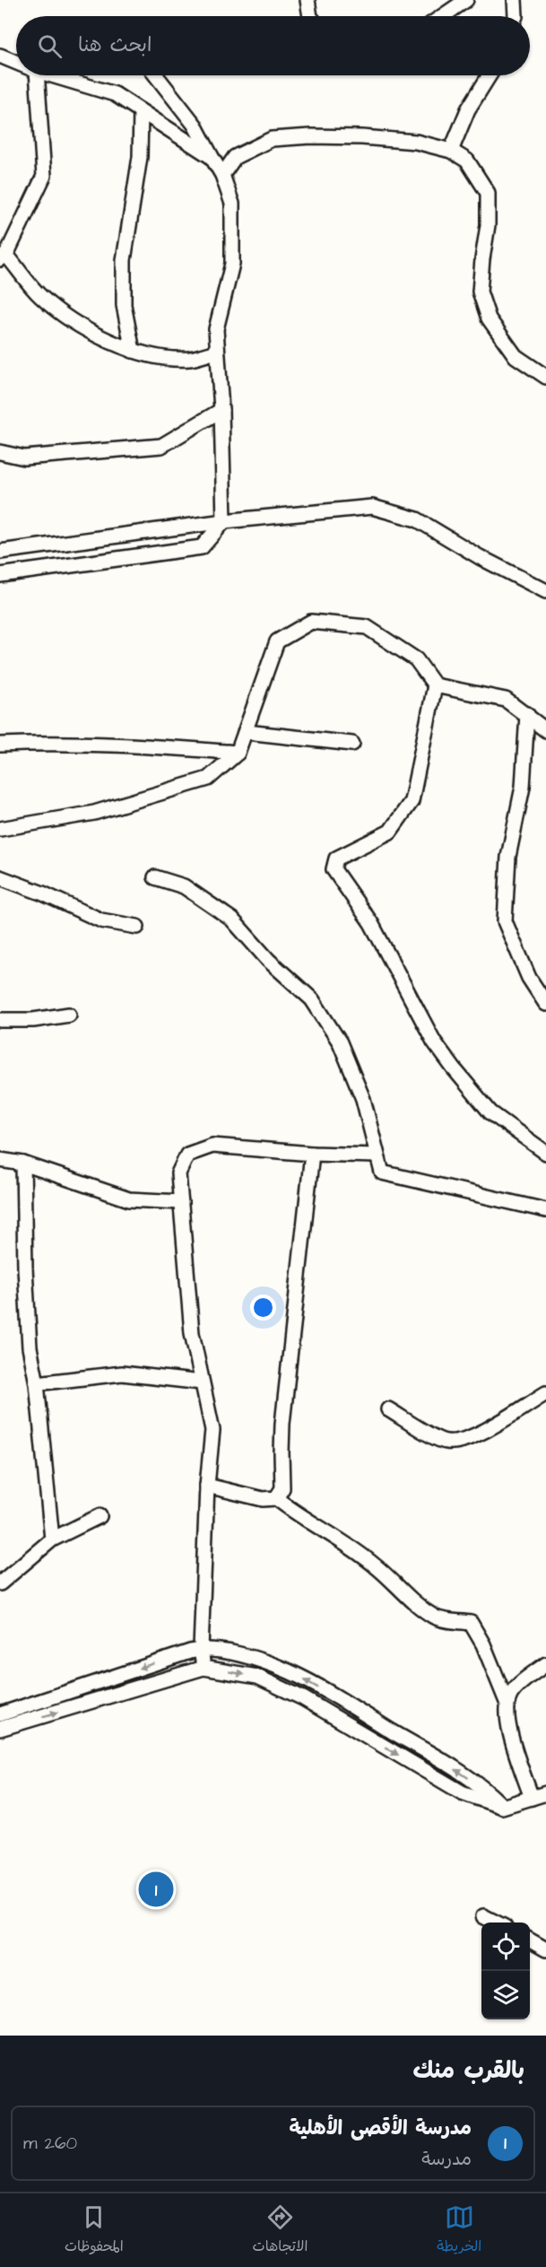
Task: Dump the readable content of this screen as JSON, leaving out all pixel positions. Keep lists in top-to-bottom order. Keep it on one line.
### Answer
{"page":{"search":"ابحث هنا","pins":"1","heading":"بالقرب منك","list":[{"mark":"1","name":"مدرسة الأقصى الأهلية","note":"مدرسة","value":"260 m"}],"nav":["الخريطة","الاتجاهات","المحفوظات"]}}
